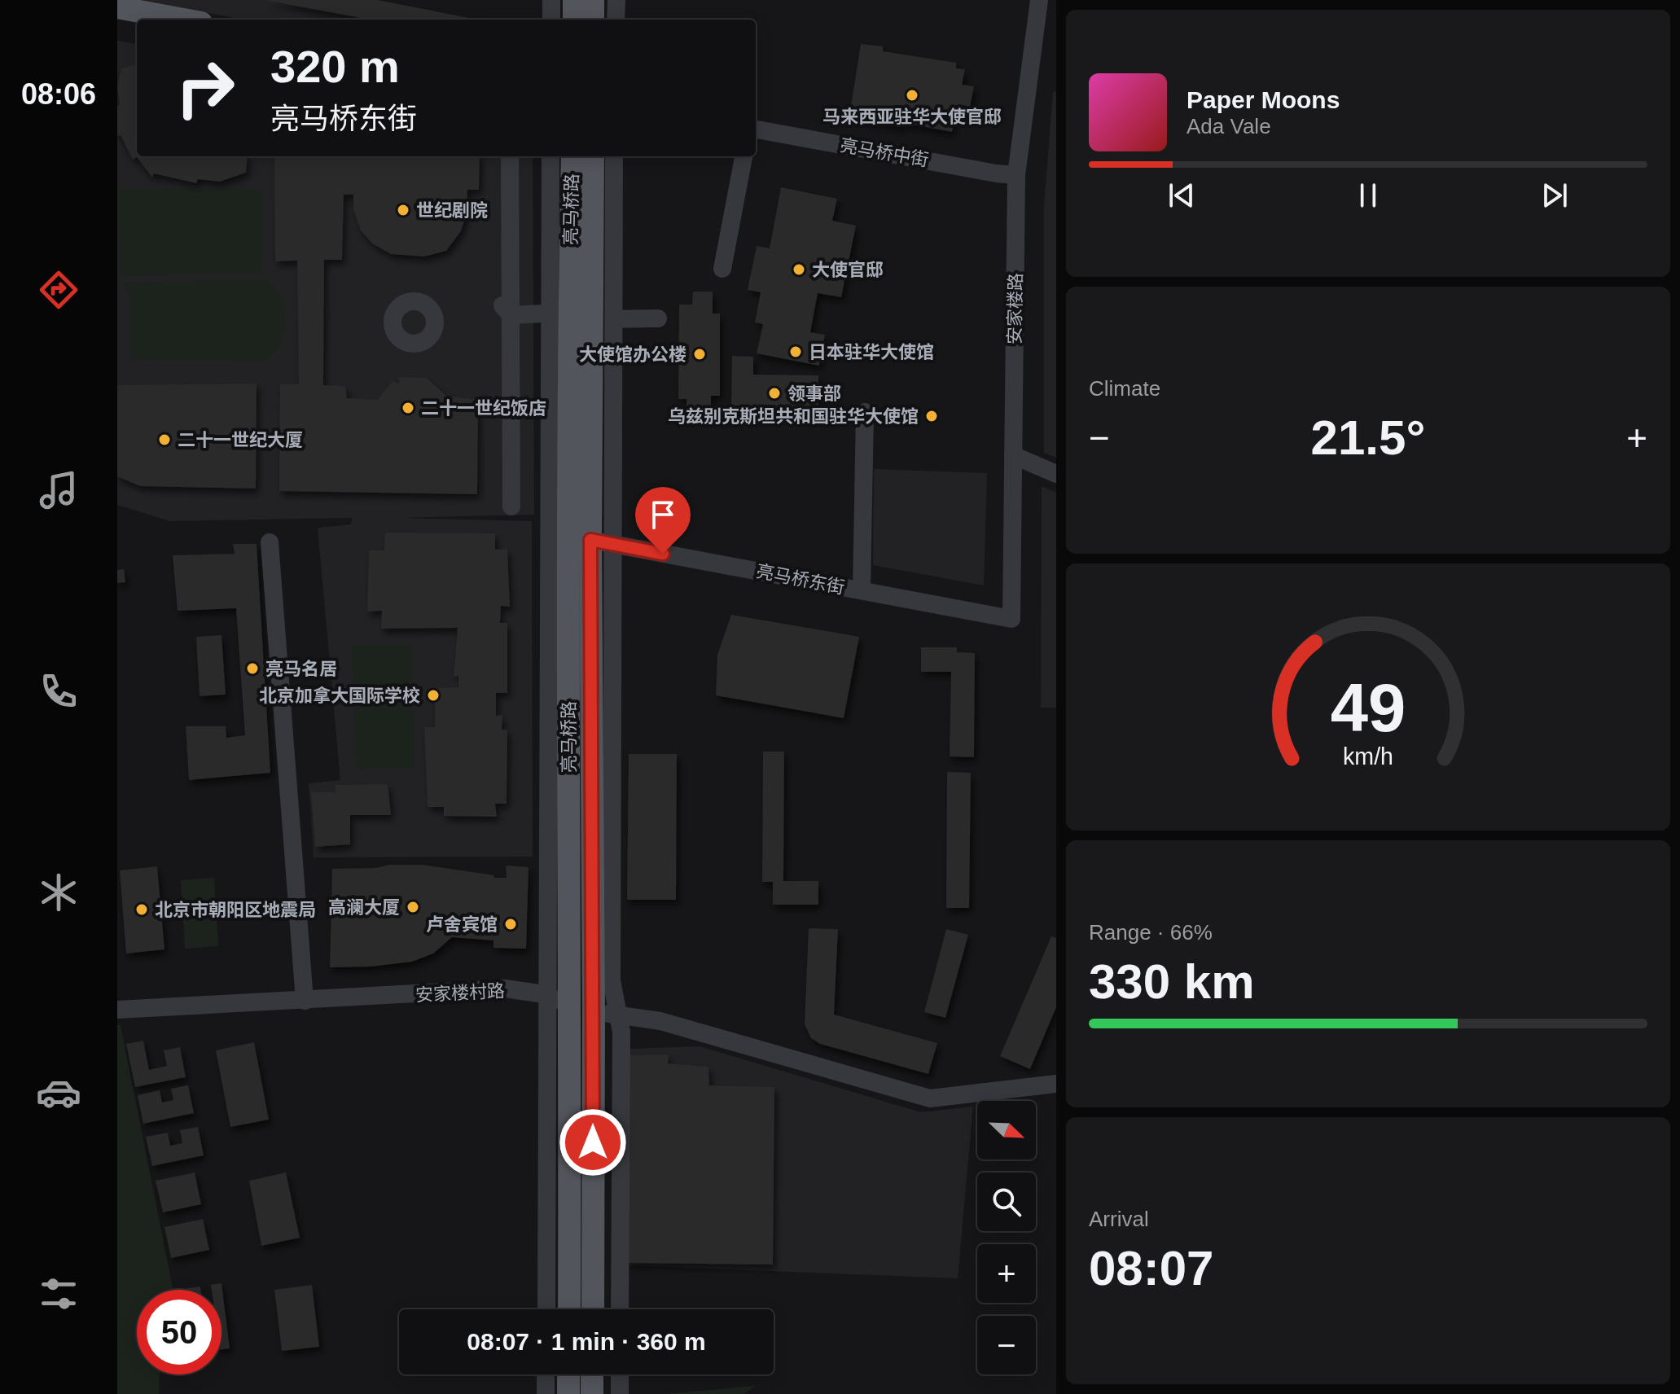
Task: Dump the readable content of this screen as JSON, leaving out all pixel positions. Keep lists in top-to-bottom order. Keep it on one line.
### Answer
{"streets":{"main road":["亮马桥路"],"street":["亮马桥中街","安家楼路","亮马桥东街","安家楼村路"]},"crossings":[["亮马桥中街","安家楼路"],["亮马桥路","亮马桥东街"],["亮马桥路","安家楼村路"],["安家楼路","亮马桥东街"]],"places":["马来西亚驻华大使官邸","世纪剧院","大使官邸","日本驻华大使馆","大使馆办公楼","领事部","二十一世纪饭店","乌兹别克斯坦共和国驻华大使馆","二十一世纪大厦","亮马名居","北京加拿大国际学校","高澜大厦","北京市朝阳区地震局","卢舍宾馆"],"north":"bottom right","page":{"tabs":"08:06","turn":["320 m","亮马桥东街"],"song":["Paper Moons","Ada Vale"],"tile":["Climate",["Range · 66%","330 km"],["Arrival","08:07"]],"heat":["−","21.5°","+"],"map_buttons":["+","−"],"limit":"50","trip":"08:07 · 1 min · 360 m","gauge":["49","km/h"]}}
